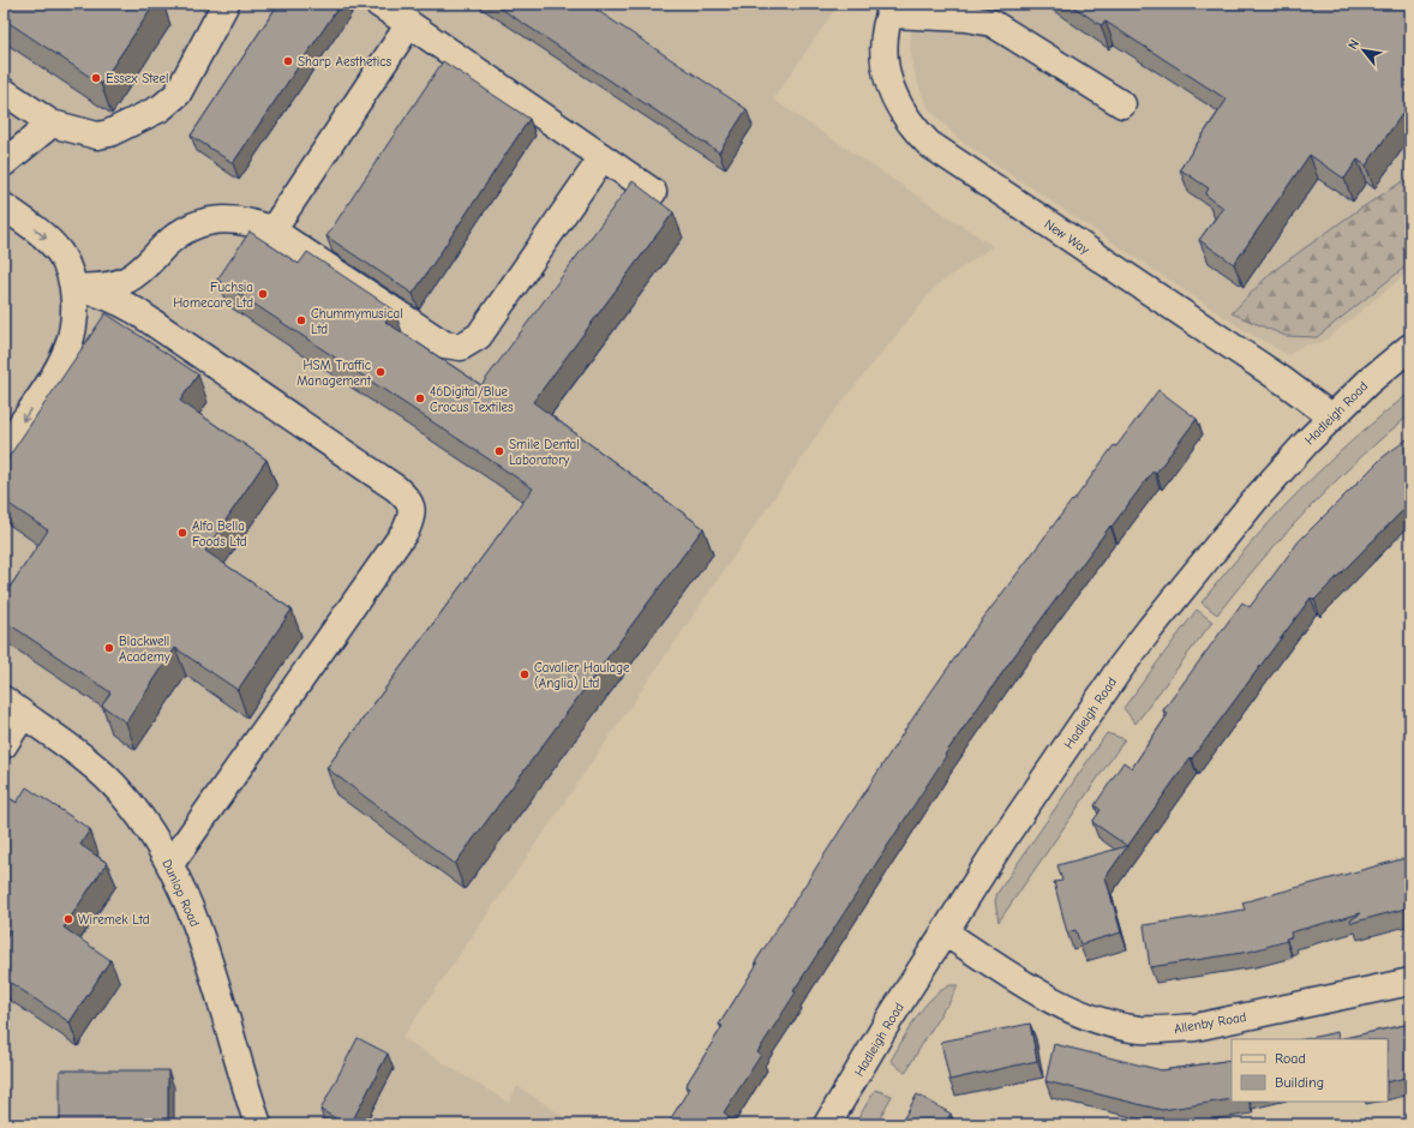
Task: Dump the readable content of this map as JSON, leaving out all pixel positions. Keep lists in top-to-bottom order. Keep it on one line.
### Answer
{"streets":{"street":["New Way","Hadleigh Road","Dunlop Road","Allenby Road"]},"crossings":[["New Way","Hadleigh Road"],["Hadleigh Road","Allenby Road"]],"places":["Sharp Aesthetics","Essex Steel","Fuchsia Homecare Ltd","Chummymusical Ltd","HSM Traffic Management","46Digital/Blue Crocus Textiles","Smile Dental Laboratory","Alfa Bella Foods Ltd","Blackwell Academy","Cavalier Haulage (Anglia) Ltd","Wiremek Ltd"],"legend":["Road","Building"],"north":"top left"}
